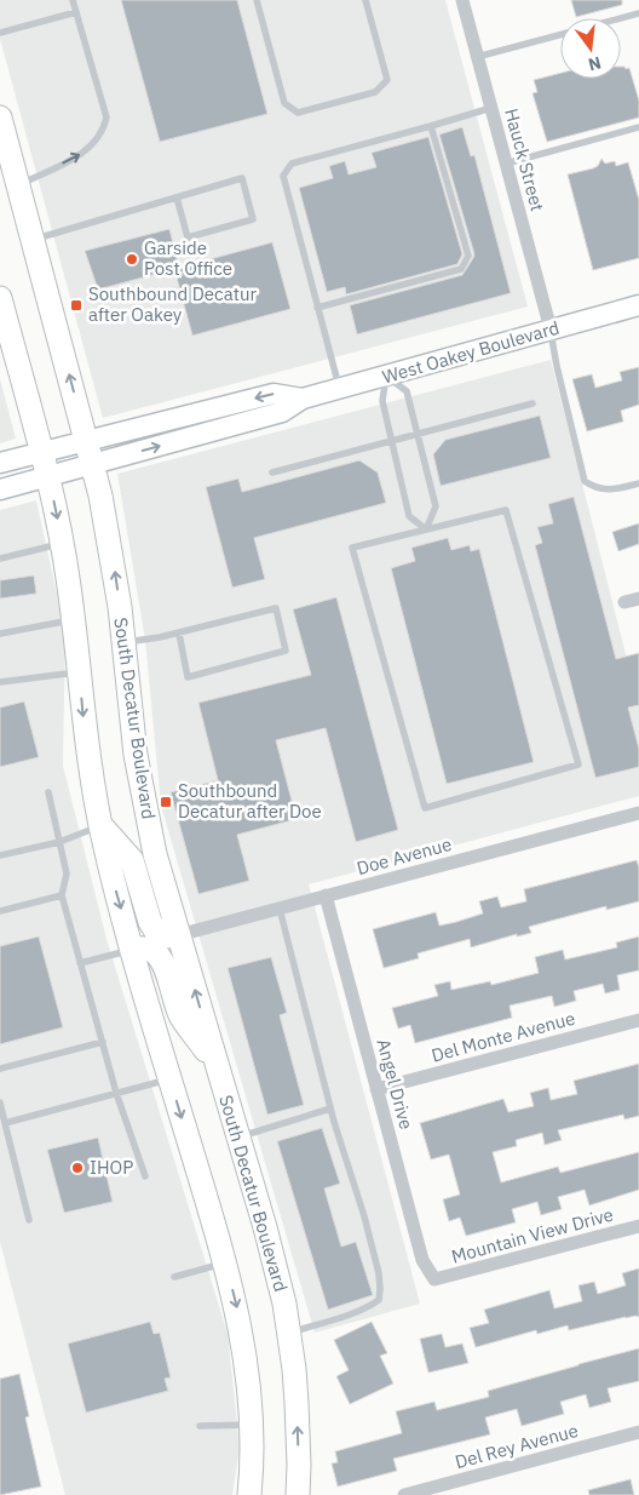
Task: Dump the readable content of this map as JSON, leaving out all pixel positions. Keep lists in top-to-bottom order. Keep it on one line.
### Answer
{"streets":{"main road":["West Oakey Boulevard","South Decatur Boulevard"],"street":["Hauck Street","Doe Avenue","Del Monte Avenue","Angel Drive","Mountain View Drive","Del Rey Avenue"]},"crossings":[["Hauck Street","West Oakey Boulevard"],["West Oakey Boulevard","South Decatur Boulevard"],["South Decatur Boulevard","Doe Avenue"],["Doe Avenue","Angel Drive"],["Del Monte Avenue","Angel Drive"],["Angel Drive","Mountain View Drive"]],"places":{"other":["Garside Post Office","IHOP"],"transit":["Southbound Decatur after Oakey","Southbound Decatur after Doe"]},"north":"bottom"}
